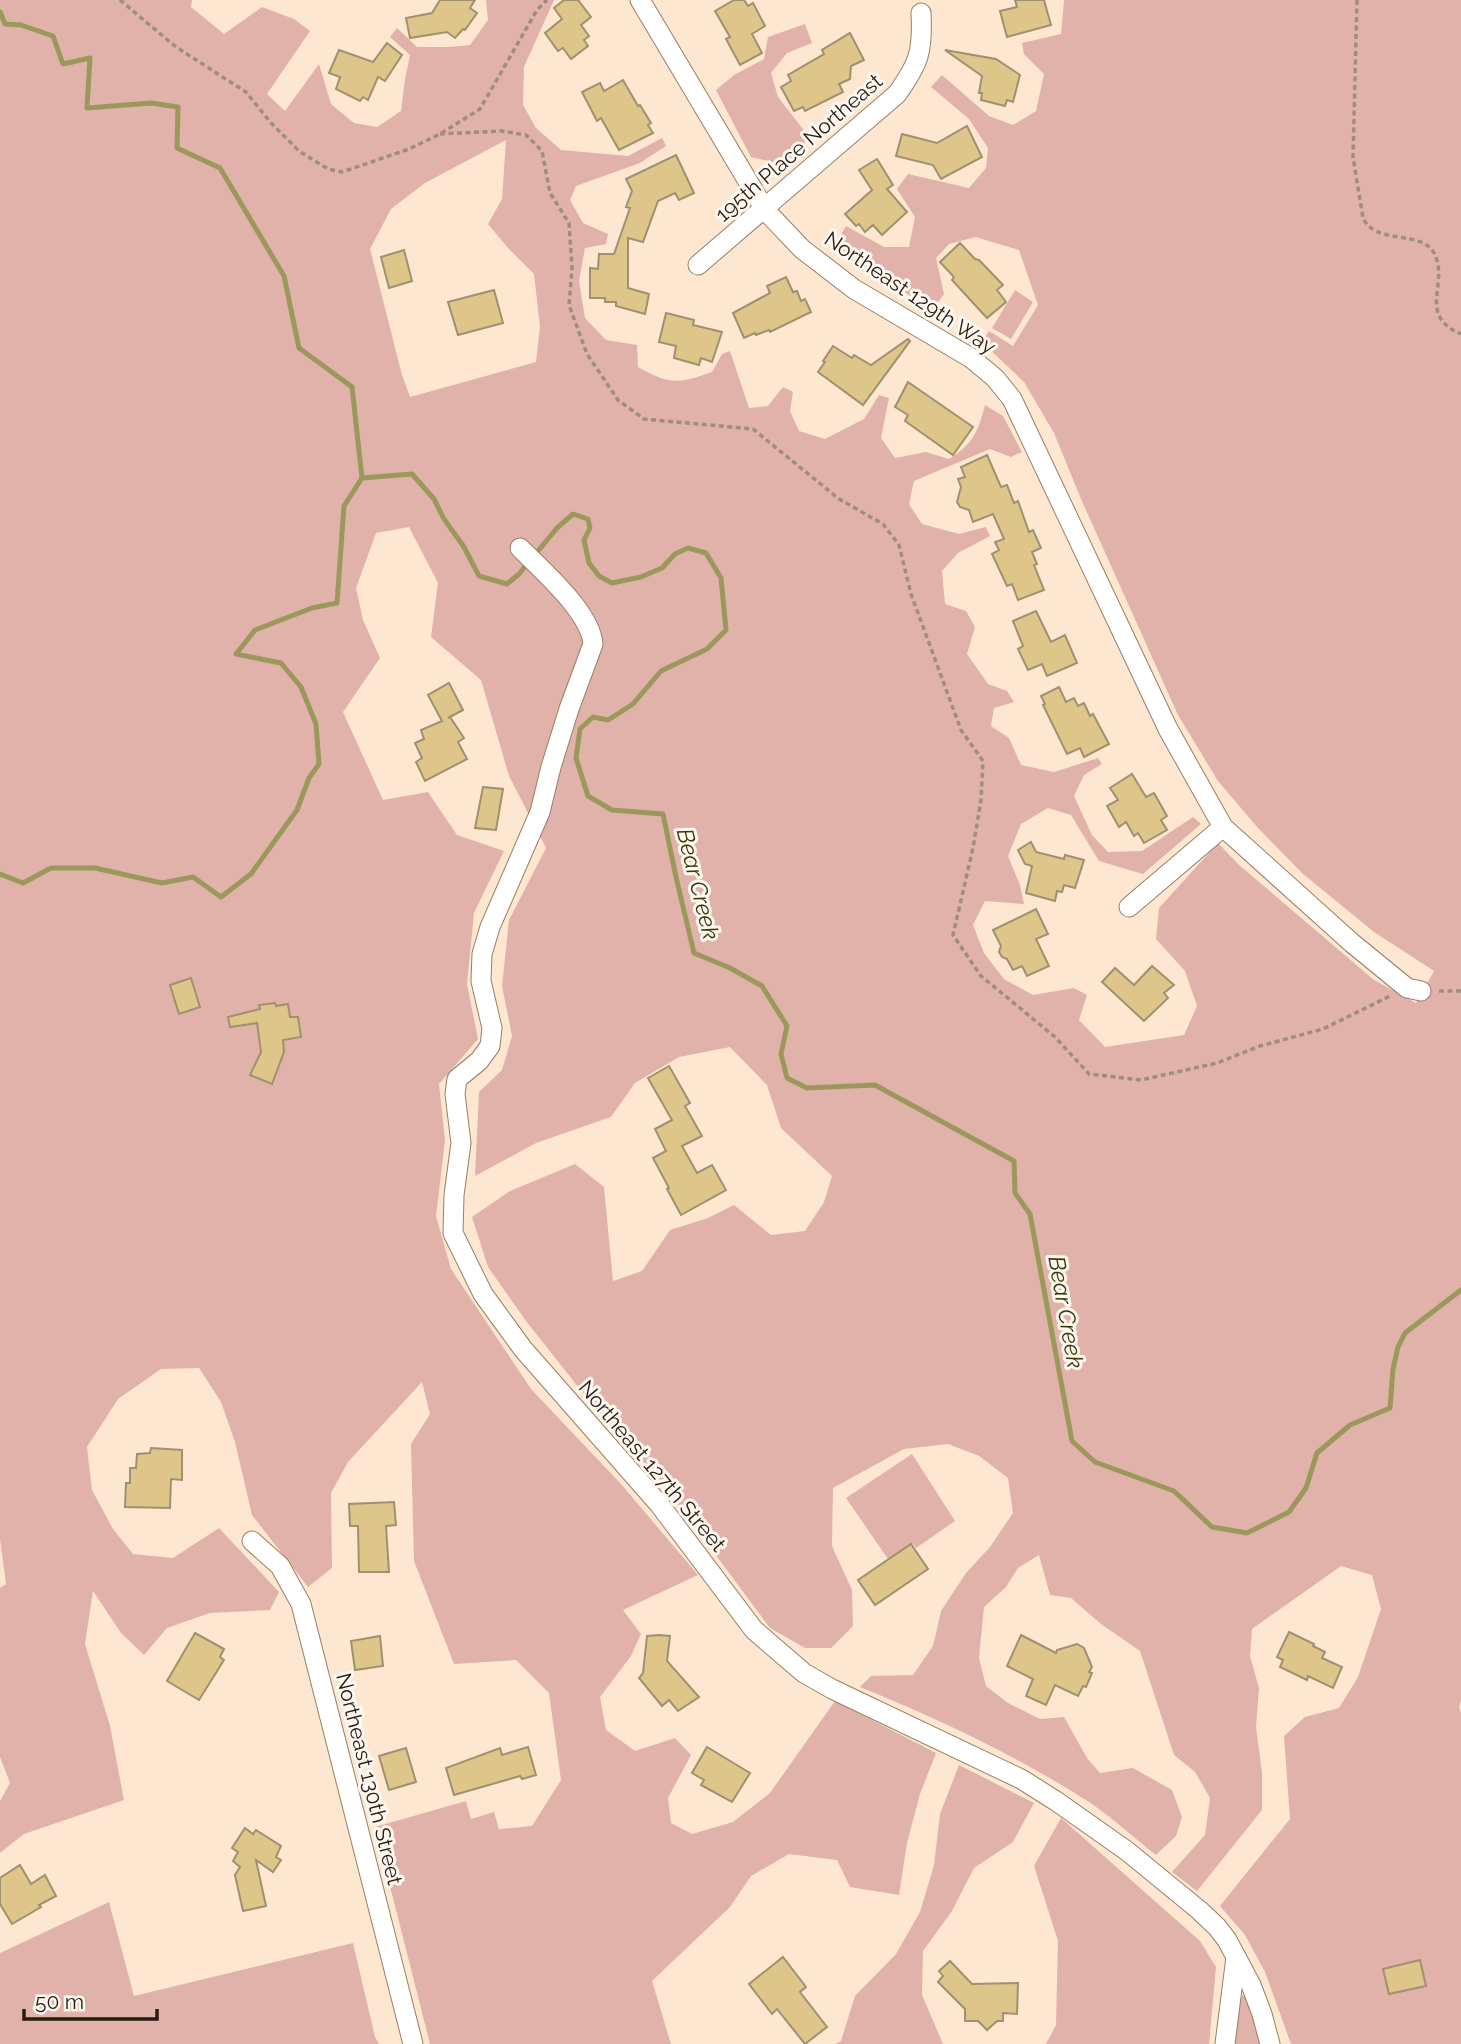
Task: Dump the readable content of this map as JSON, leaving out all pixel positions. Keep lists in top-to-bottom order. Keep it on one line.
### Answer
{"streets":{"street":["195th Place Northeast","Northeast 129th Way","Northeast 127th Street","Northeast 130th Street"]},"crossings":[["195th Place Northeast","Northeast 129th Way"]],"water":["Bear Creek"],"scale_bar":"50 m"}
